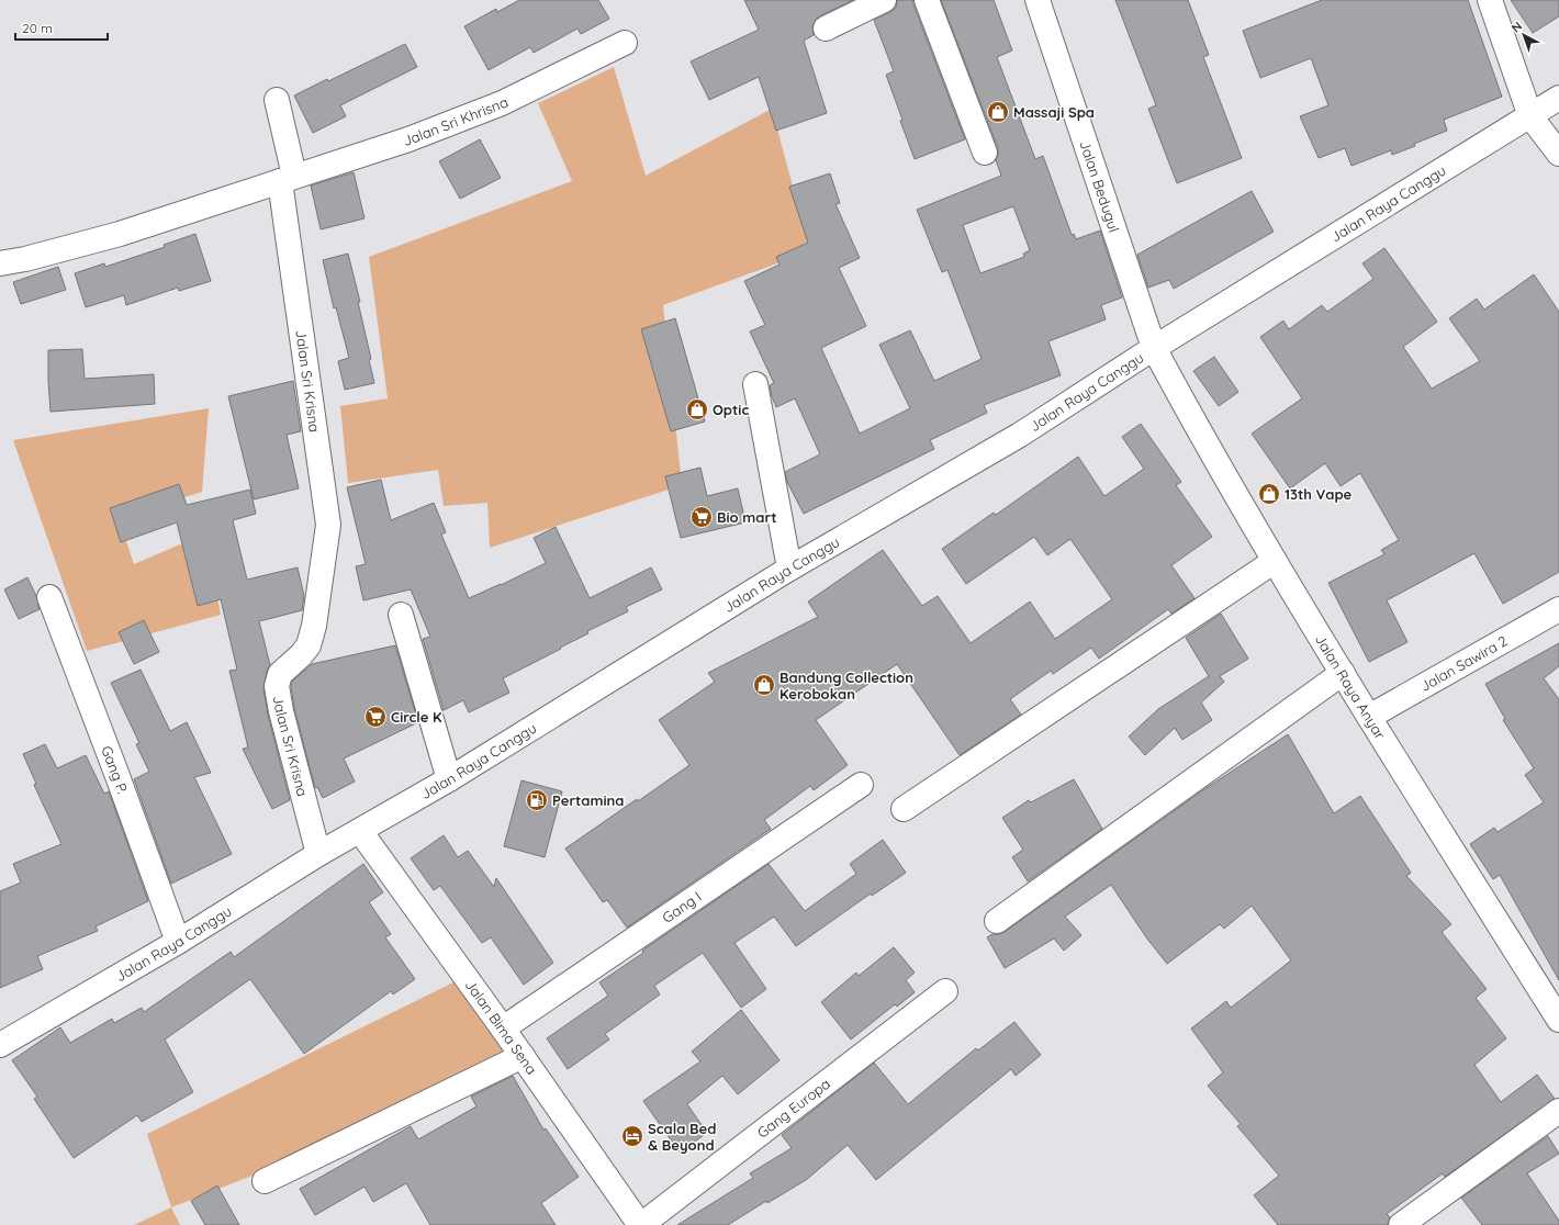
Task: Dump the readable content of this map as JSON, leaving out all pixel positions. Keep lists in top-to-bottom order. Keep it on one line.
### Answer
{"streets":{"street":["Jalan Sri Khrisna","Jalan Bedugul","Jalan Raya Canggu","Jalan Sri Krisna","Jalan Sawira 2","Jalan Raya Anyar","Gang P.","Gang I","Jalan Bima Sena","Gang Europa"]},"crossings":[["Jalan Sri Khrisna","Jalan Sri Krisna"],["Jalan Bedugul","Jalan Raya Canggu"],["Jalan Bedugul","Jalan Raya Anyar"],["Jalan Raya Canggu","Jalan Sri Krisna"],["Jalan Raya Canggu","Jalan Raya Anyar"],["Jalan Raya Canggu","Gang P."],["Jalan Raya Canggu","Jalan Bima Sena"],["Jalan Sawira 2","Jalan Raya Anyar"],["Gang I","Jalan Bima Sena"],["Jalan Bima Sena","Gang Europa"]],"places":{"shop":["Massaji Spa","Optic","13th Vape","Bandung Collection Kerobokan"],"supermarket":["Bio mart","Circle K"],"fuel station":["Pertamina"],"hotel":["Scala Bed & Beyond"]},"scale_bar":"20 m","north":"top left"}
